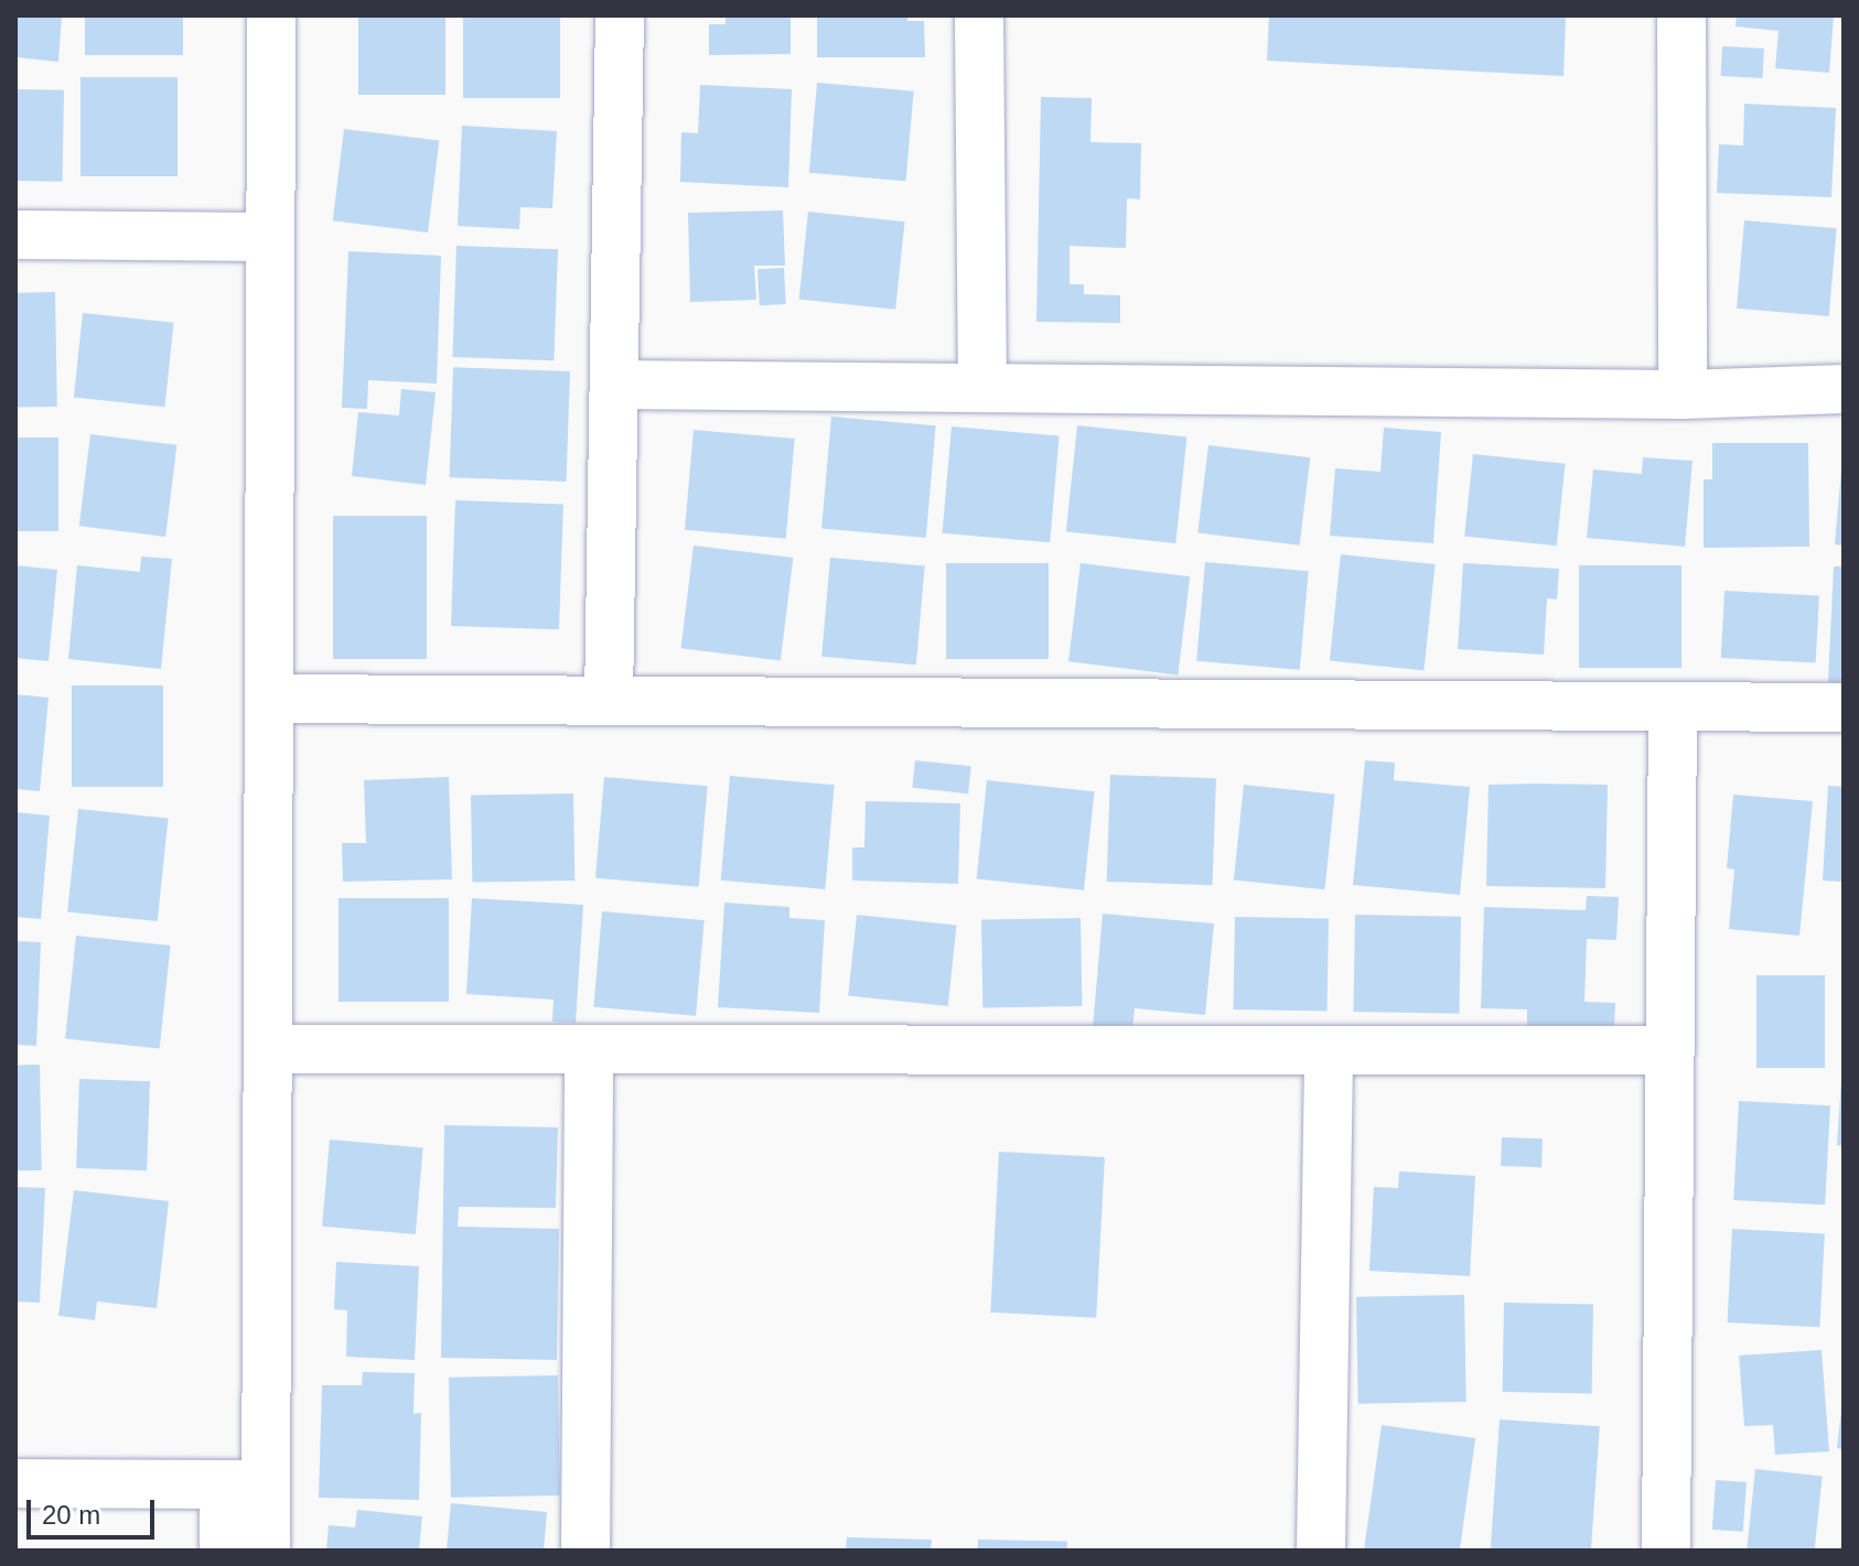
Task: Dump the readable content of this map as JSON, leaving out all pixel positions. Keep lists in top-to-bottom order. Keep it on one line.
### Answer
{"scale_bar":"20 m"}
